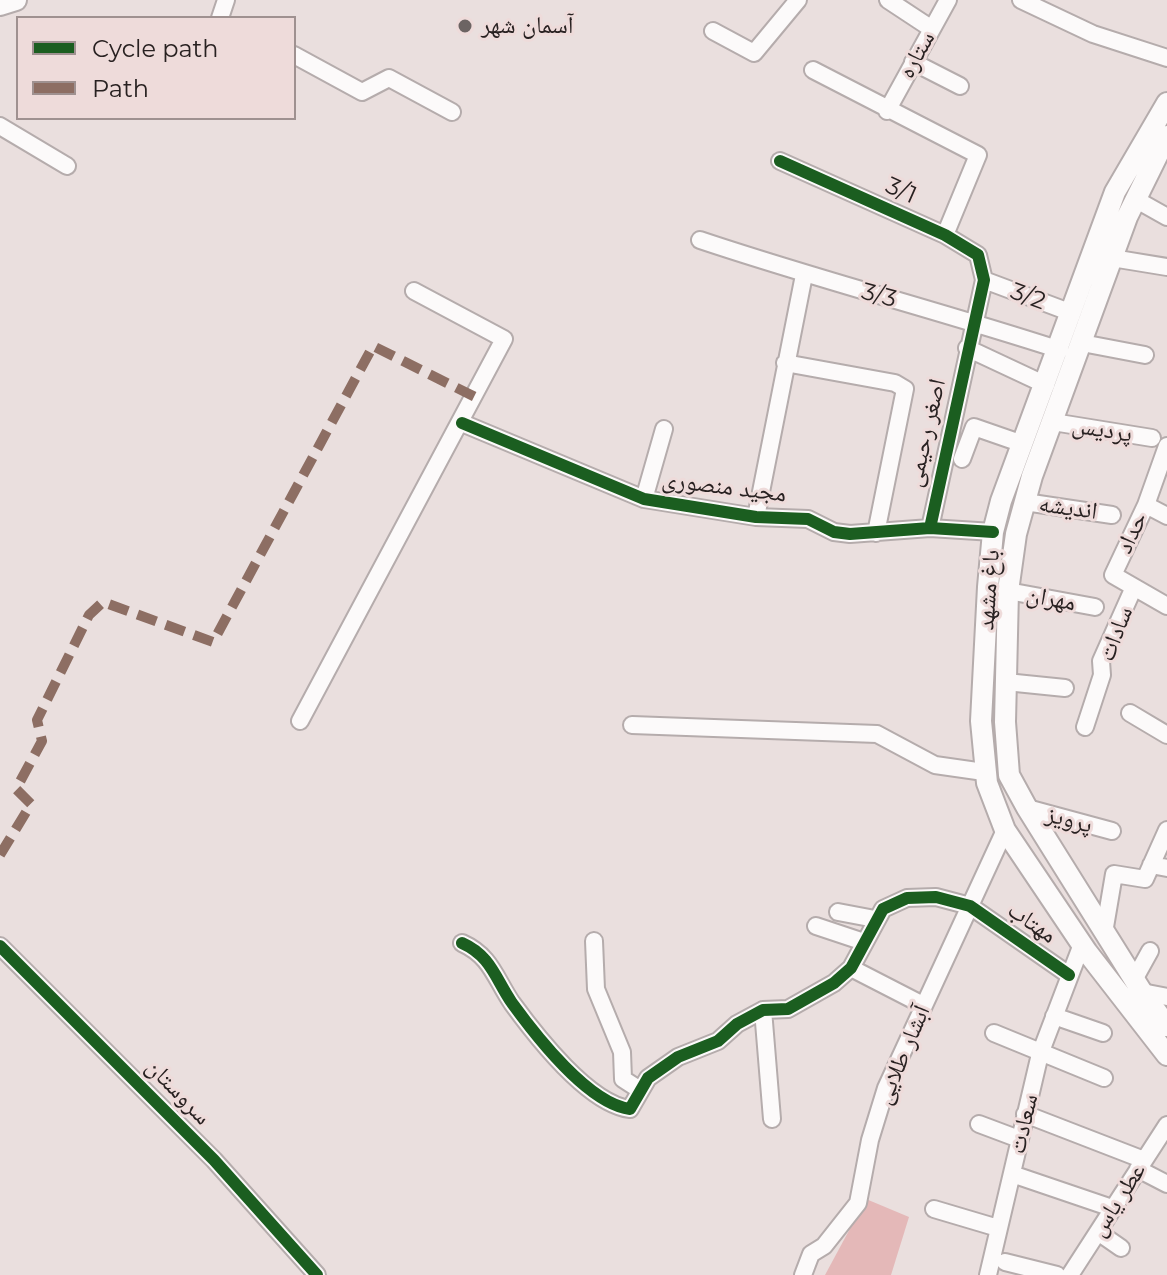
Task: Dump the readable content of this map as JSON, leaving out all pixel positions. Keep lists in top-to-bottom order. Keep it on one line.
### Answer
{"streets":{"main road":["باغ مشهد"],"street":["ستاره","3/1","3/3","3/2","پردیس","اصغر رحیمی","مجید منصوری","اندیشه","حداد","مهران","سادات","پرویز","مهتاب","آبشار طلایی","سروستان","سعادت","عطر یاس"]},"crossings":[["3/1","3/2"],["3/1","اصغر رحیمی"],["3/3","اصغر رحیمی"],["3/3","باغ مشهد"],["3/2","اصغر رحیمی"],["3/2","باغ مشهد"],["پردیس","باغ مشهد"],["اصغر رحیمی","مجید منصوری"],["مجید منصوری","باغ مشهد"],["اندیشه","باغ مشهد"],["حداد","سادات"],["باغ مشهد","مهران"],["باغ مشهد","پرویز"],["باغ مشهد","آبشار طلایی"],["باغ مشهد","سعادت"],["مهتاب","آبشار طلایی"],["مهتاب","سعادت"]],"places":["آسمان شهر"],"legend":["Cycle path","Path"]}
